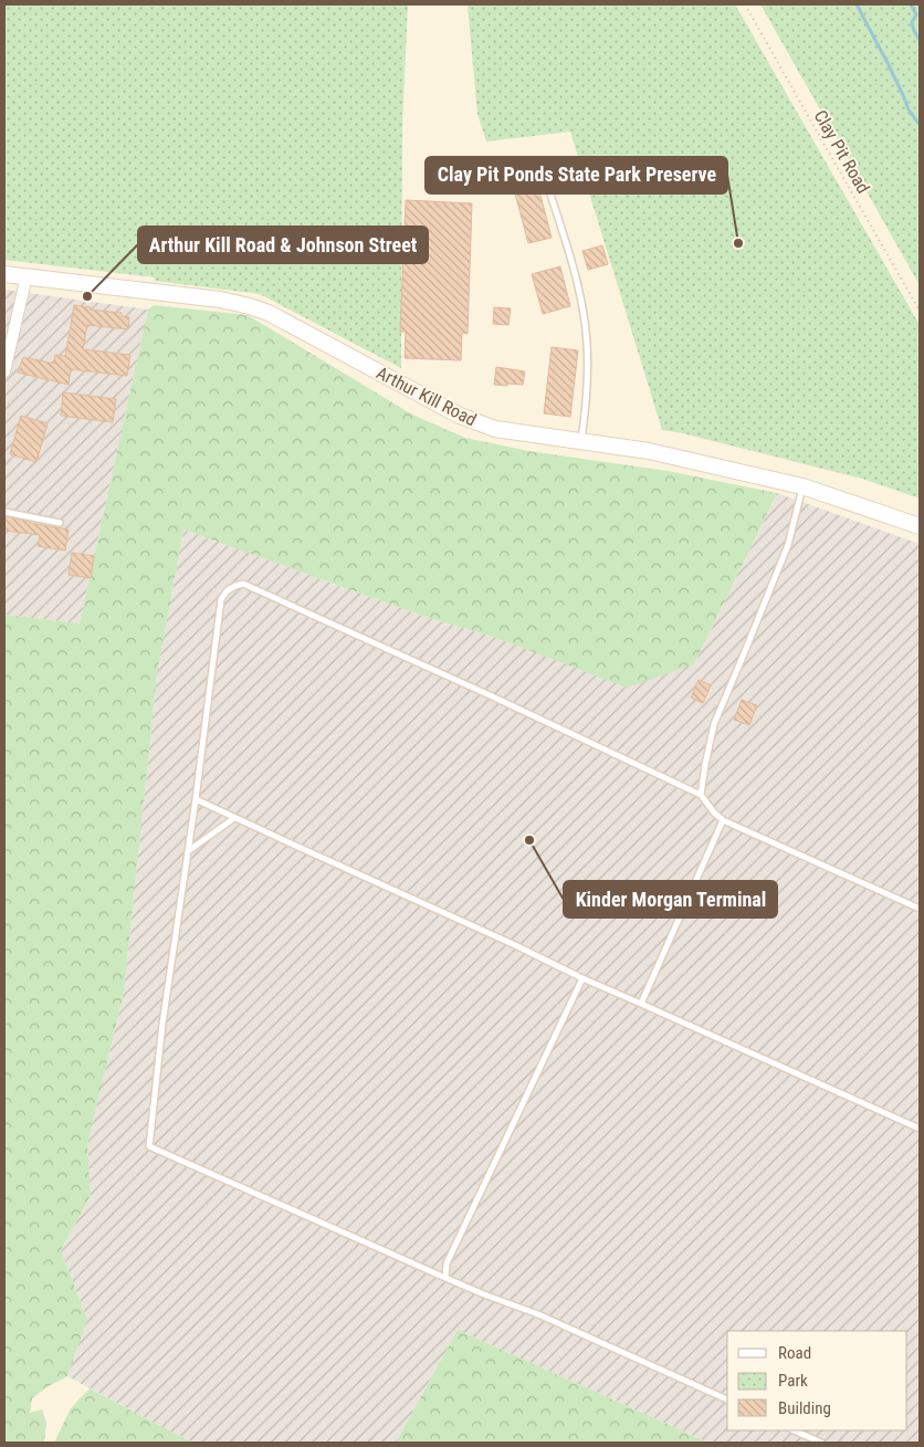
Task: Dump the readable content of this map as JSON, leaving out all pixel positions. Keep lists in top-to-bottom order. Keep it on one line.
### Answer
{"streets":{"street":["Arthur Kill Road"],"path":["Clay Pit Road"]},"places":["Clay Pit Ponds State Park Preserve","Arthur Kill Road & Johnson Street","Kinder Morgan Terminal"],"legend":["Road","Park","Building"]}
